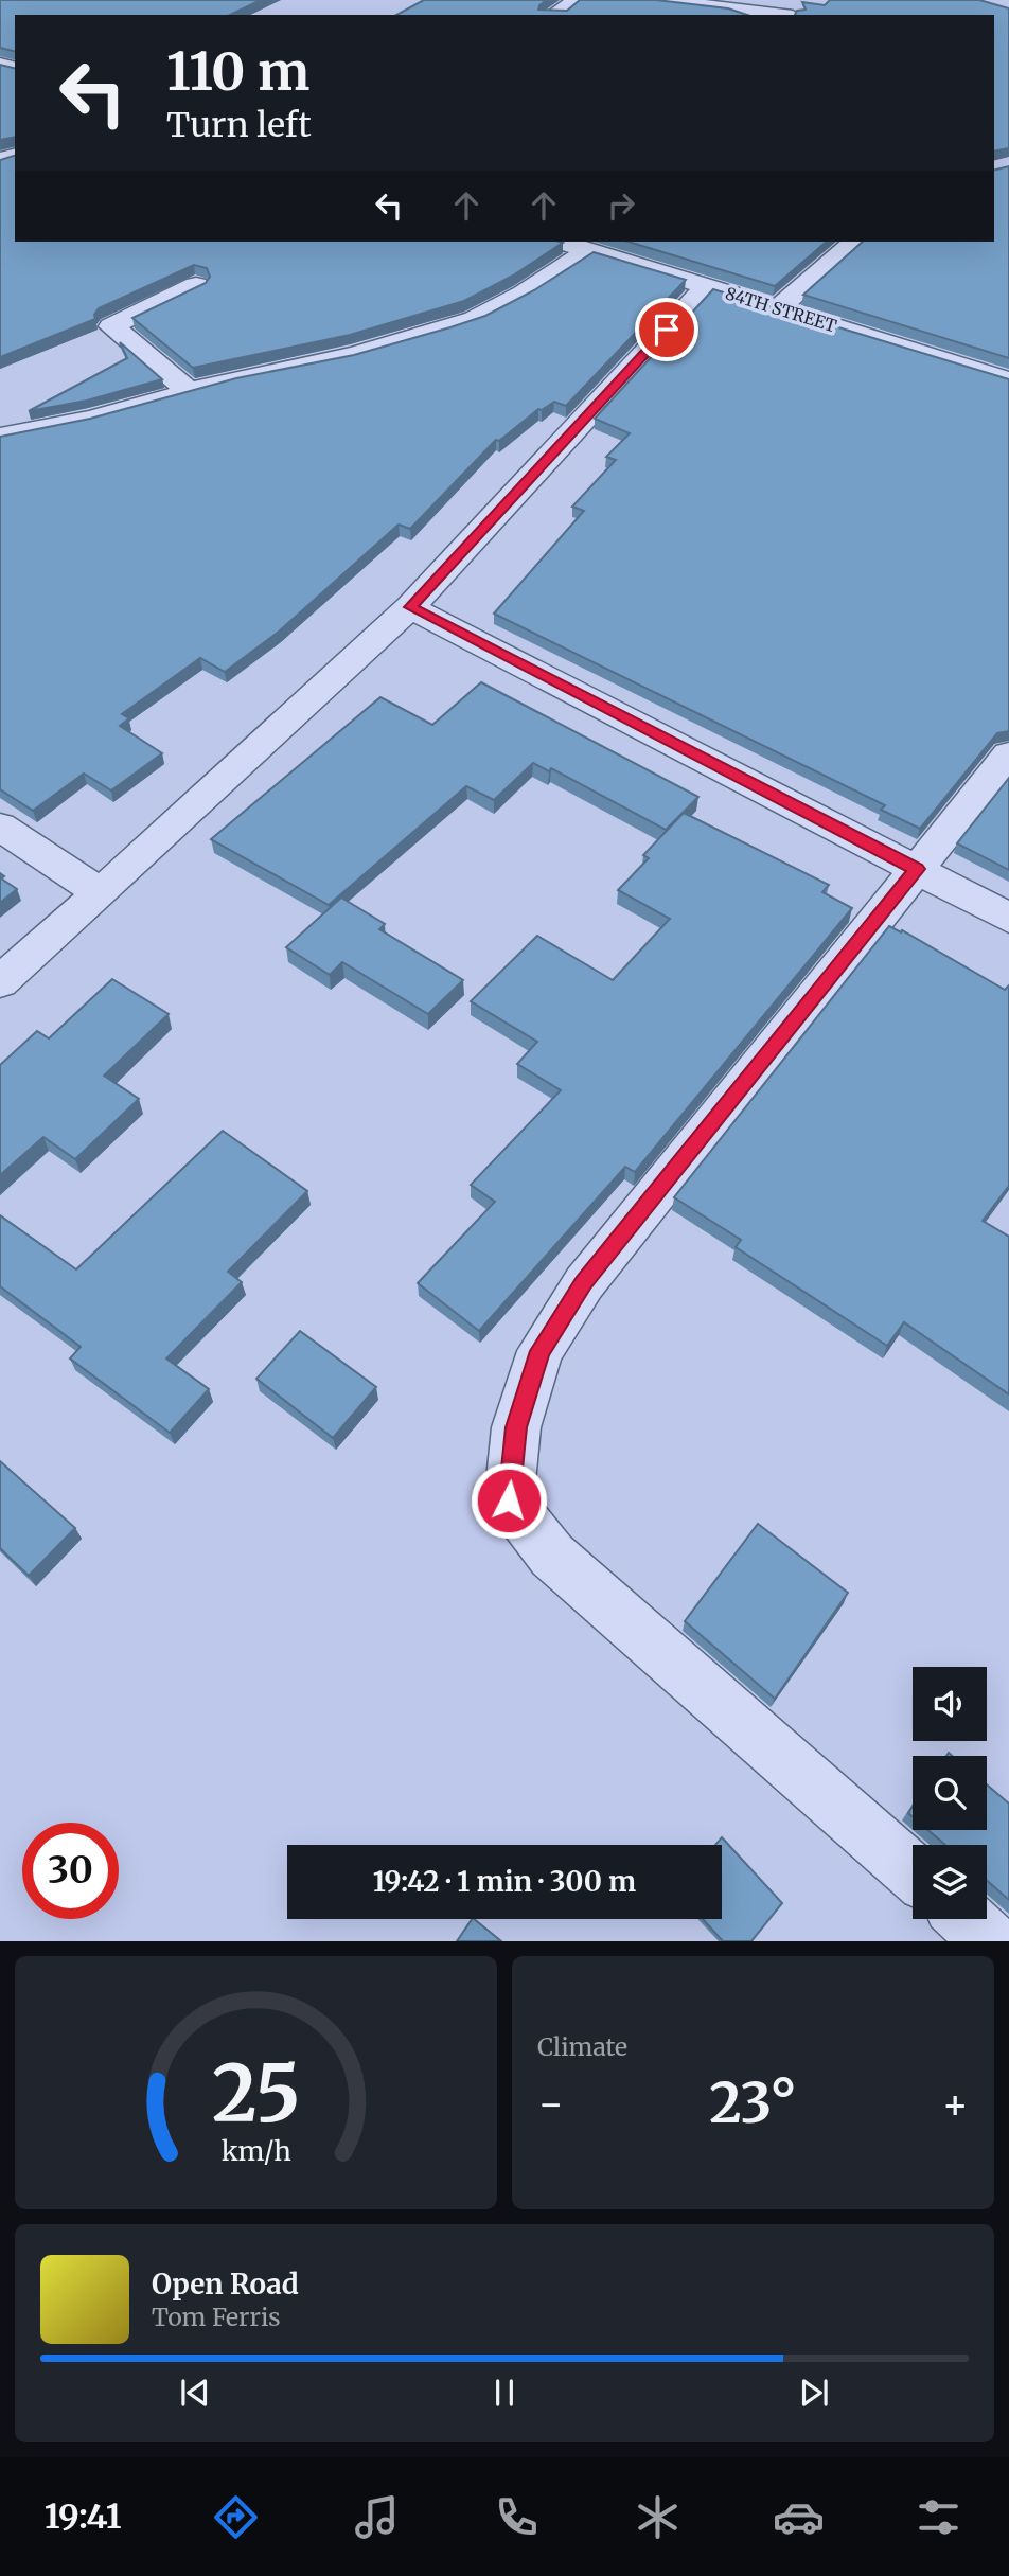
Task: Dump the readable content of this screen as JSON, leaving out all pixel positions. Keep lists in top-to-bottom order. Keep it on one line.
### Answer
{"streets":{"street":["84TH STREET"]},"page":{"turn":["110 m","Turn left"],"limit":"30","trip":"19:42 · 1 min · 300 m","tile":"Climate","heat":["−","23°","+"],"song":["Open Road","Tom Ferris"],"tabs":"19:41","gauge":["25","km/h"]}}
